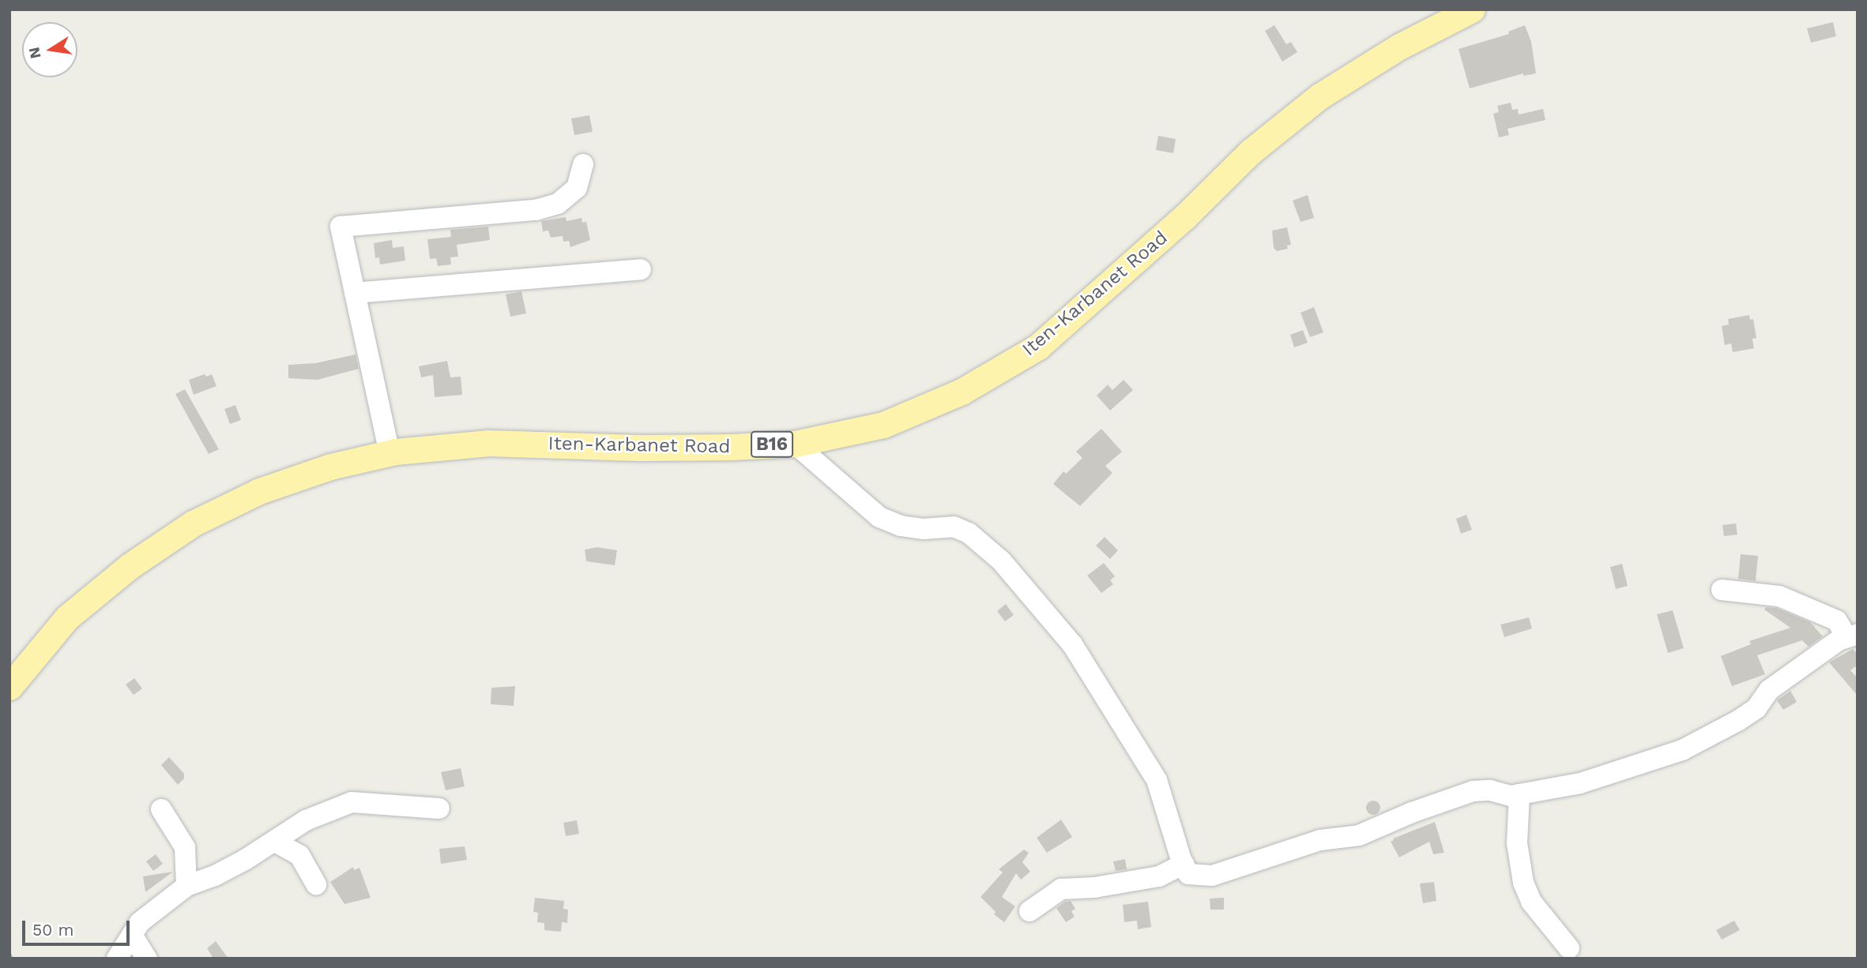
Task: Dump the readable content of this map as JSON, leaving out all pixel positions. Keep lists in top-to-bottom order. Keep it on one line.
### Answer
{"streets":{"main road":["Iten-Karbanet Road","B16"]},"scale_bar":"50 m","north":"left"}
